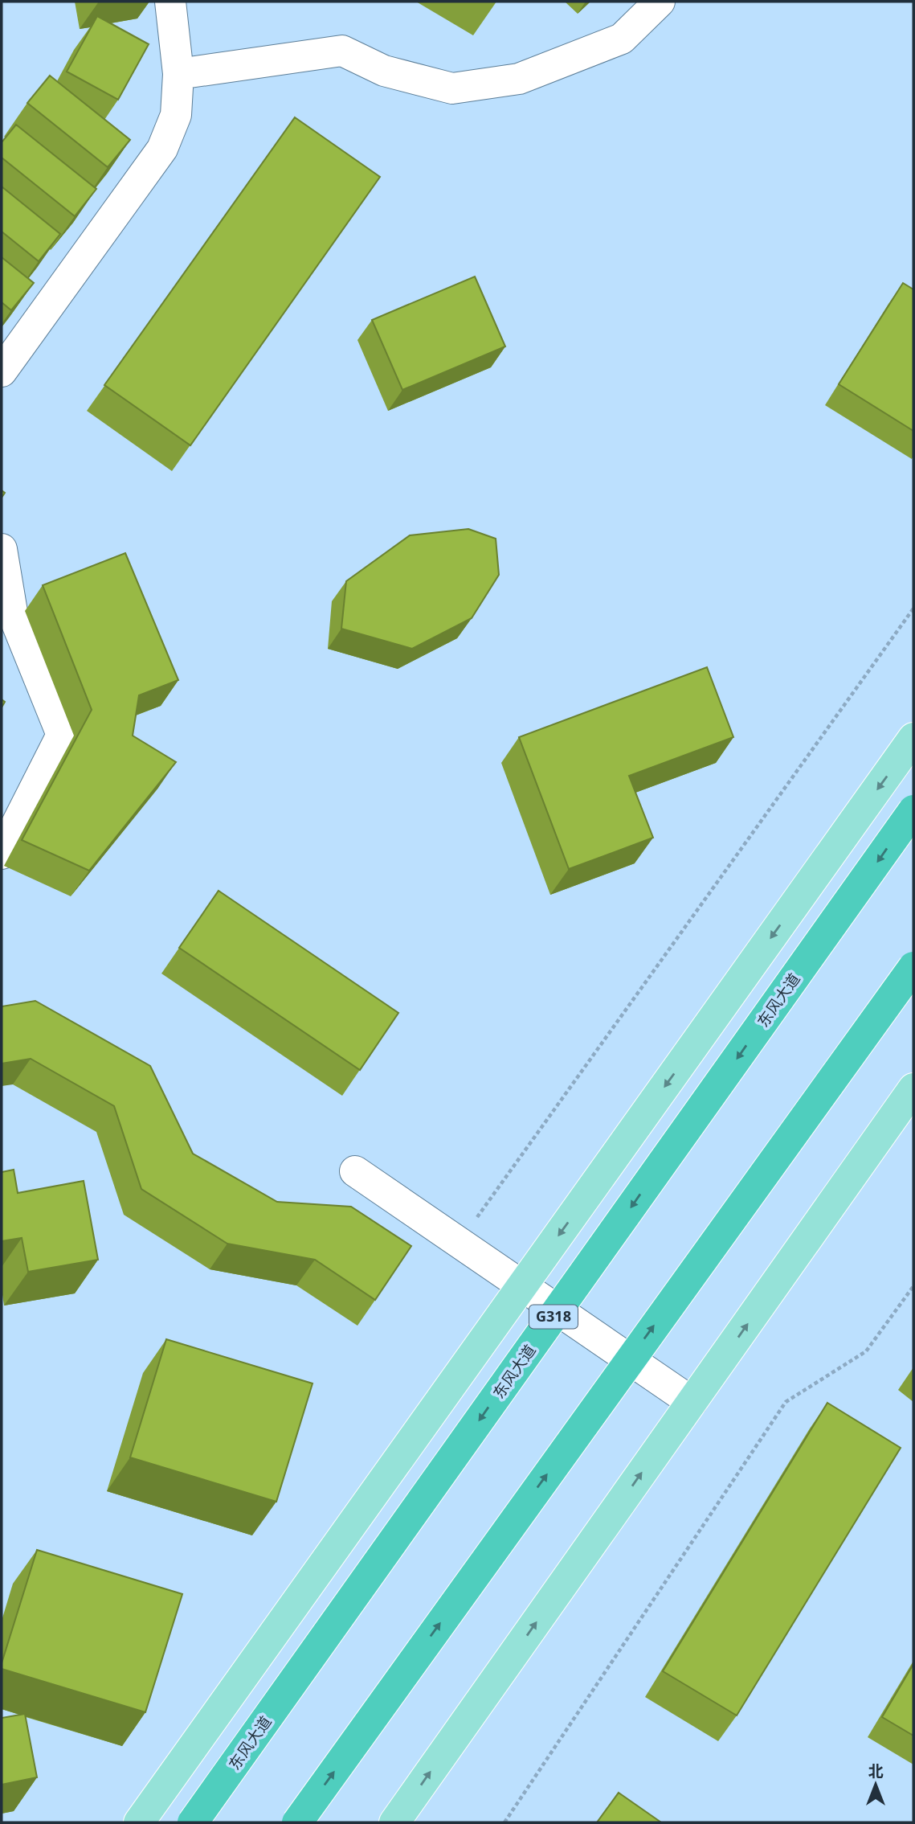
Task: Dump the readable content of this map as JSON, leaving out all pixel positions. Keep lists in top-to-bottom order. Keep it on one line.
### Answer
{"streets":{"highway":["东风大道","G318"]},"north":"top"}
